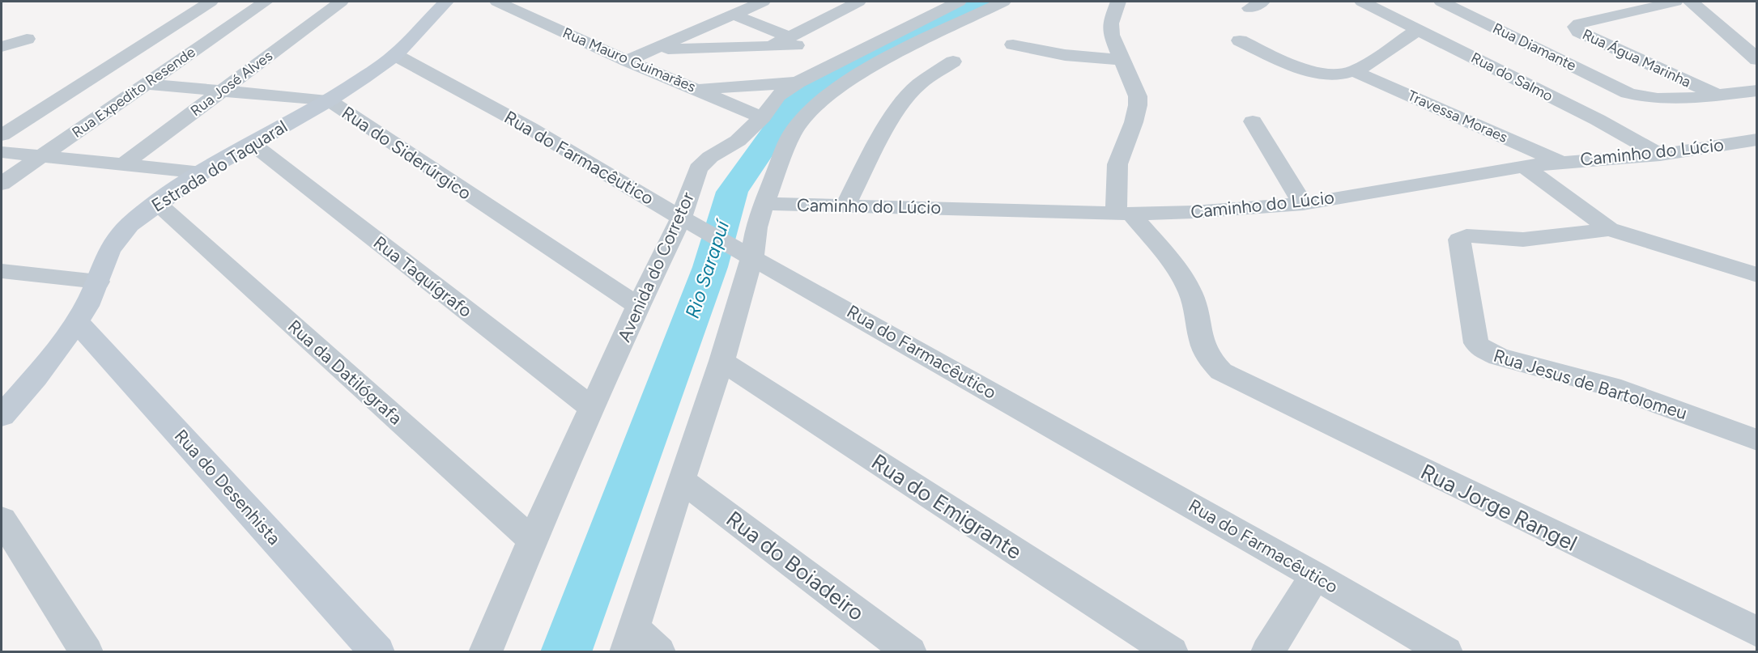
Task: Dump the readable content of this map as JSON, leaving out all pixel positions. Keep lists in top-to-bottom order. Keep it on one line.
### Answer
{"streets":{"street":["Rua Diamante","Rua Água Marinha","Rua Mauro Guimarães","Rua do Salmo","Rua José Alves","Rua Expedito Resende","Travessa Moraes","Caminho do Lúcio","Rua do Siderúrgico","Rua do Farmacêutico","Estrada do Taquaral","Avenida do Corretor","Rua Taquígrafo","Rua da Datilógrafa","Rua Jesus de Bartolomeu","Rua do Desenhista","Rua do Emigrante","Rua Jorge Rangel","Rua do Boiadeiro"]},"crossings":[["Rua Diamante","Rua Água Marinha"],["Rua Mauro Guimarães","Avenida do Corretor"],["Rua do Salmo","Caminho do Lúcio"],["Rua José Alves","Rua do Siderúrgico"],["Rua Expedito Resende","Rua do Siderúrgico"],["Travessa Moraes","Caminho do Lúcio"],["Caminho do Lúcio","Rua Jesus de Bartolomeu"],["Caminho do Lúcio","Rua Jorge Rangel"],["Rua do Siderúrgico","Estrada do Taquaral"],["Rua do Siderúrgico","Avenida do Corretor"],["Rua do Farmacêutico","Estrada do Taquaral"],["Rua do Farmacêutico","Avenida do Corretor"],["Estrada do Taquaral","Rua Taquígrafo"],["Estrada do Taquaral","Rua da Datilógrafa"],["Estrada do Taquaral","Rua do Desenhista"],["Avenida do Corretor","Rua Taquígrafo"],["Avenida do Corretor","Rua da Datilógrafa"]],"water":["Rio Sarapuí"]}
